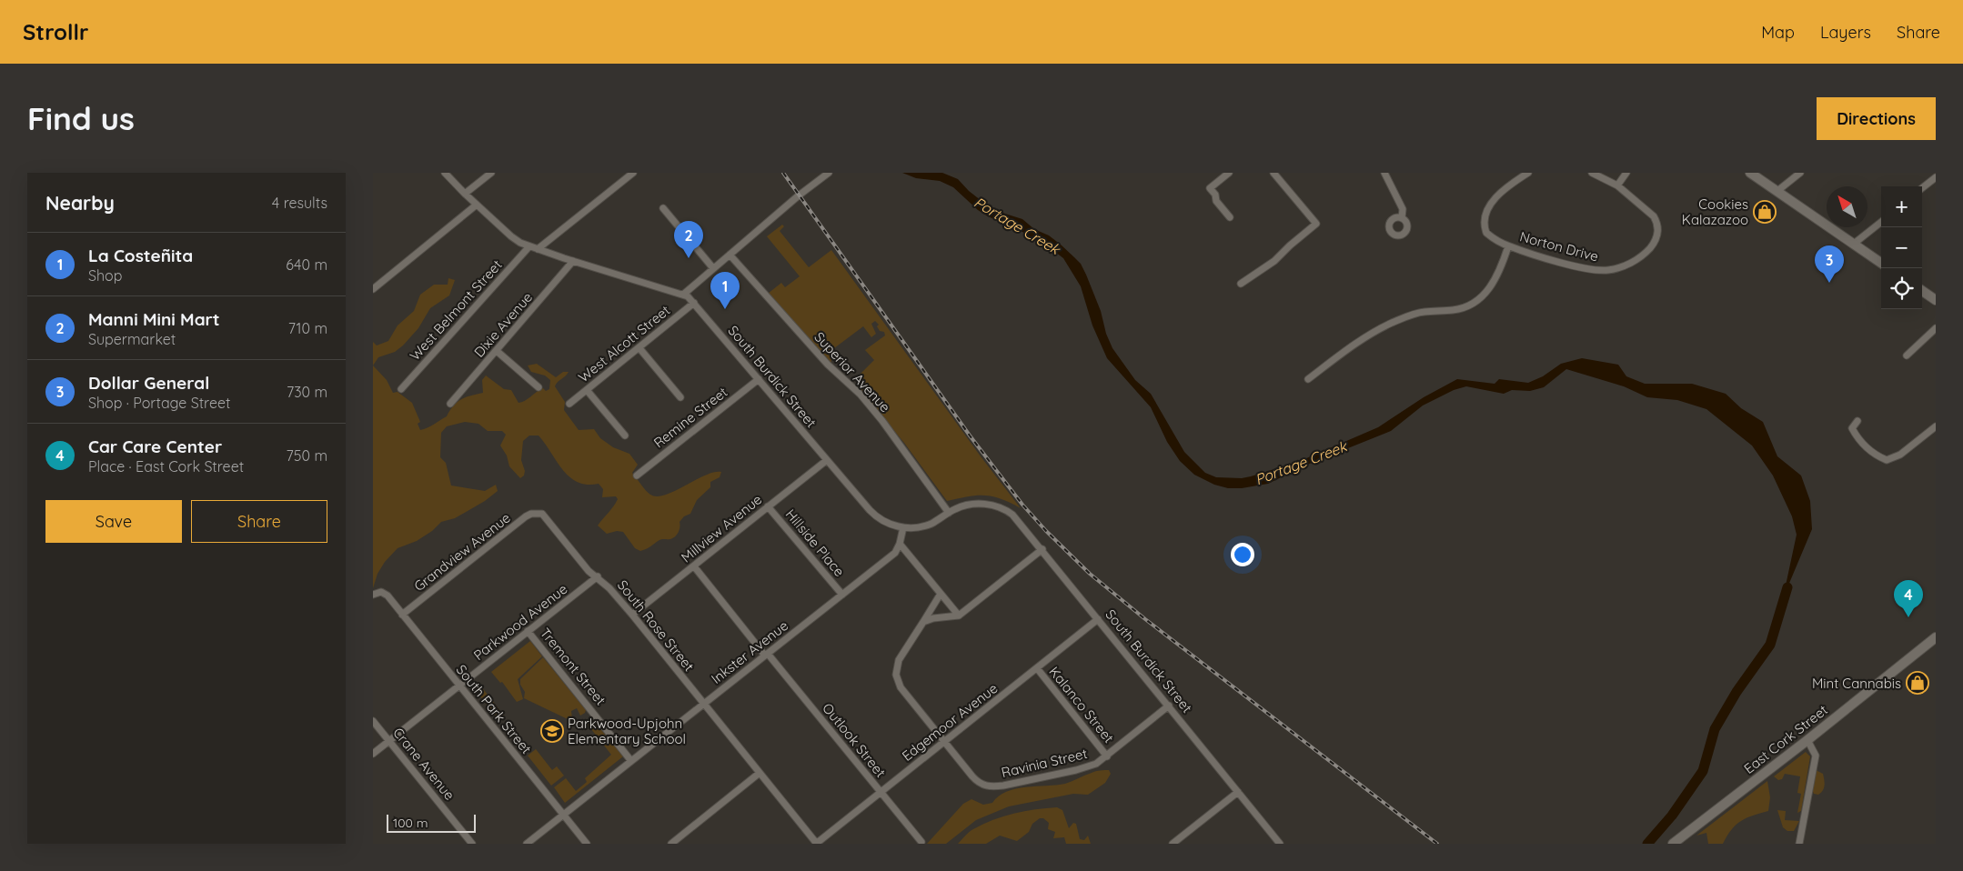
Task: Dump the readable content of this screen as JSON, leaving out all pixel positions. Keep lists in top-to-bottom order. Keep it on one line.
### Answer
{"streets":{"street":["Norton Drive","West Belmont Street","Dixie Avenue","West Alcott Street","Superior Avenue","South Burdick Street","Remine Street","Millview Avenue","Hillside Place","Grandview Avenue","Parkwood Avenue","South Rose Street","Inkster Avenue","Tremont Street","Kalanco Street","South Park Street","Edgemoor Avenue","East Cork Street","Outlook Street","Ravinia Street","Crane Avenue"]},"crossings":[["West Belmont Street","South Burdick Street"],["Dixie Avenue","South Burdick Street"],["West Alcott Street","South Burdick Street"],["Superior Avenue","South Burdick Street"],["South Burdick Street","Remine Street"],["South Burdick Street","Millview Avenue"],["South Burdick Street","Inkster Avenue"],["South Burdick Street","Edgemoor Avenue"],["South Burdick Street","Ravinia Street"],["Millview Avenue","Hillside Place"],["Millview Avenue","South Rose Street"],["Millview Avenue","Outlook Street"],["Hillside Place","Inkster Avenue"],["Grandview Avenue","South Rose Street"],["Grandview Avenue","South Park Street"],["Parkwood Avenue","South Rose Street"],["Parkwood Avenue","Tremont Street"],["Parkwood Avenue","South Park Street"],["Parkwood Avenue","Crane Avenue"],["South Rose Street","Inkster Avenue"],["South Rose Street","Edgemoor Avenue"],["Inkster Avenue","Tremont Street"],["Inkster Avenue","South Park Street"],["Inkster Avenue","Outlook Street"],["Kalanco Street","Edgemoor Avenue"],["Kalanco Street","Ravinia Street"],["Edgemoor Avenue","Outlook Street"],["Edgemoor Avenue","Ravinia Street"]],"water":["Portage Creek"],"places":{"shop":["Cookies Kalazazoo","Mint Cannabis"],"school or university":["Parkwood-Upjohn Elementary School"]},"scale_bar":"100 m","north":"top left","page":{"header":"Strollr","nav":["Map","Layers","Share"],"buttons":["Directions",["Save","Share"]],"title":"Find us","heading":["Nearby","4 results"],"map_buttons":["+","−"],"pins":["2","3","1","4"],"list":[{"mark":"1","name":"La Costeñita","note":"Shop","value":"640 m"},{"mark":"2","name":"Manni Mini Mart","note":"Supermarket","value":"710 m"},{"mark":"3","name":"Dollar General","note":"Shop · Portage Street","value":"730 m"},{"mark":"4","name":"Car Care Center","note":"Place · East Cork Street","value":"750 m"}],"scale":"100 m"}}
